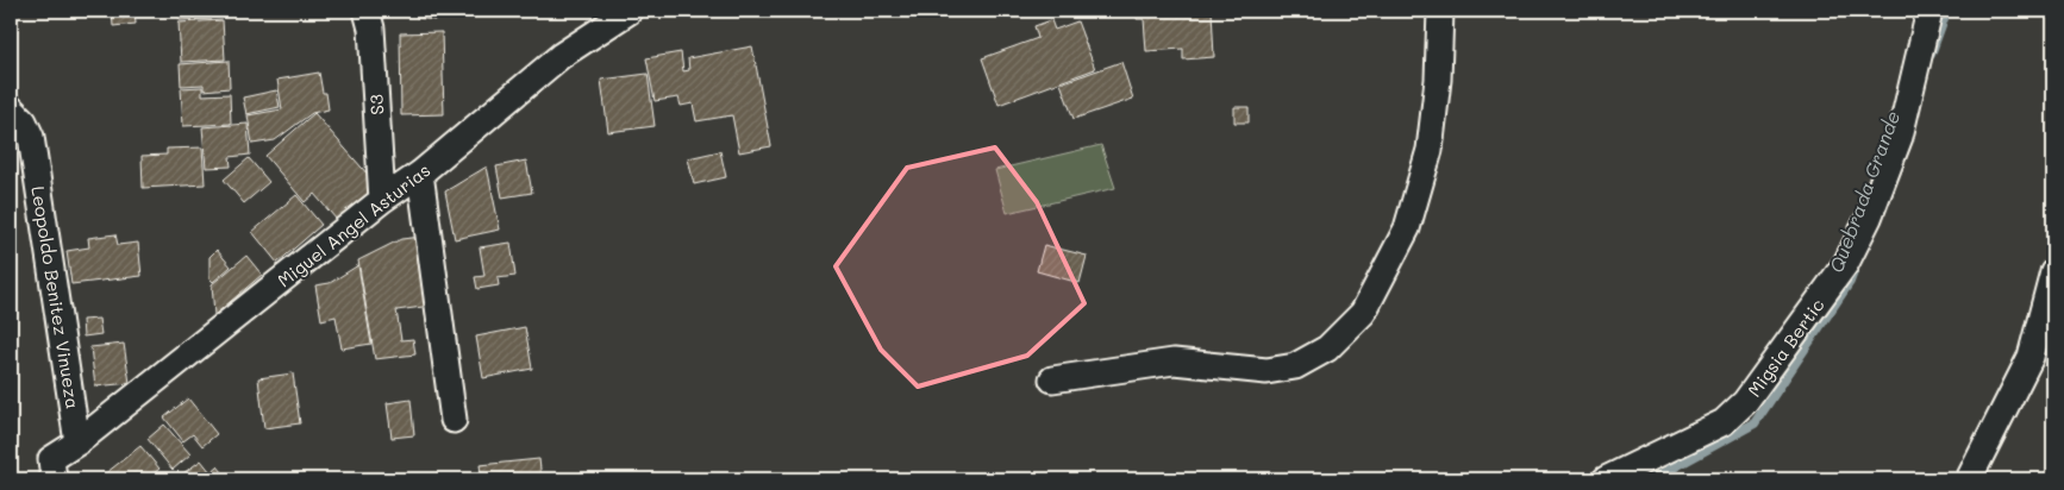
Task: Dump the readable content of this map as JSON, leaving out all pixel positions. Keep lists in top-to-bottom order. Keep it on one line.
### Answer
{"streets":{"street":["S3","Miguel Angel Asturias","Leopoldo Benitez Vinueza","Migsia Bertic"]},"crossings":[["S3","Miguel Angel Asturias"],["Miguel Angel Asturias","Leopoldo Benitez Vinueza"]],"water":["Quebrada Grande"]}
